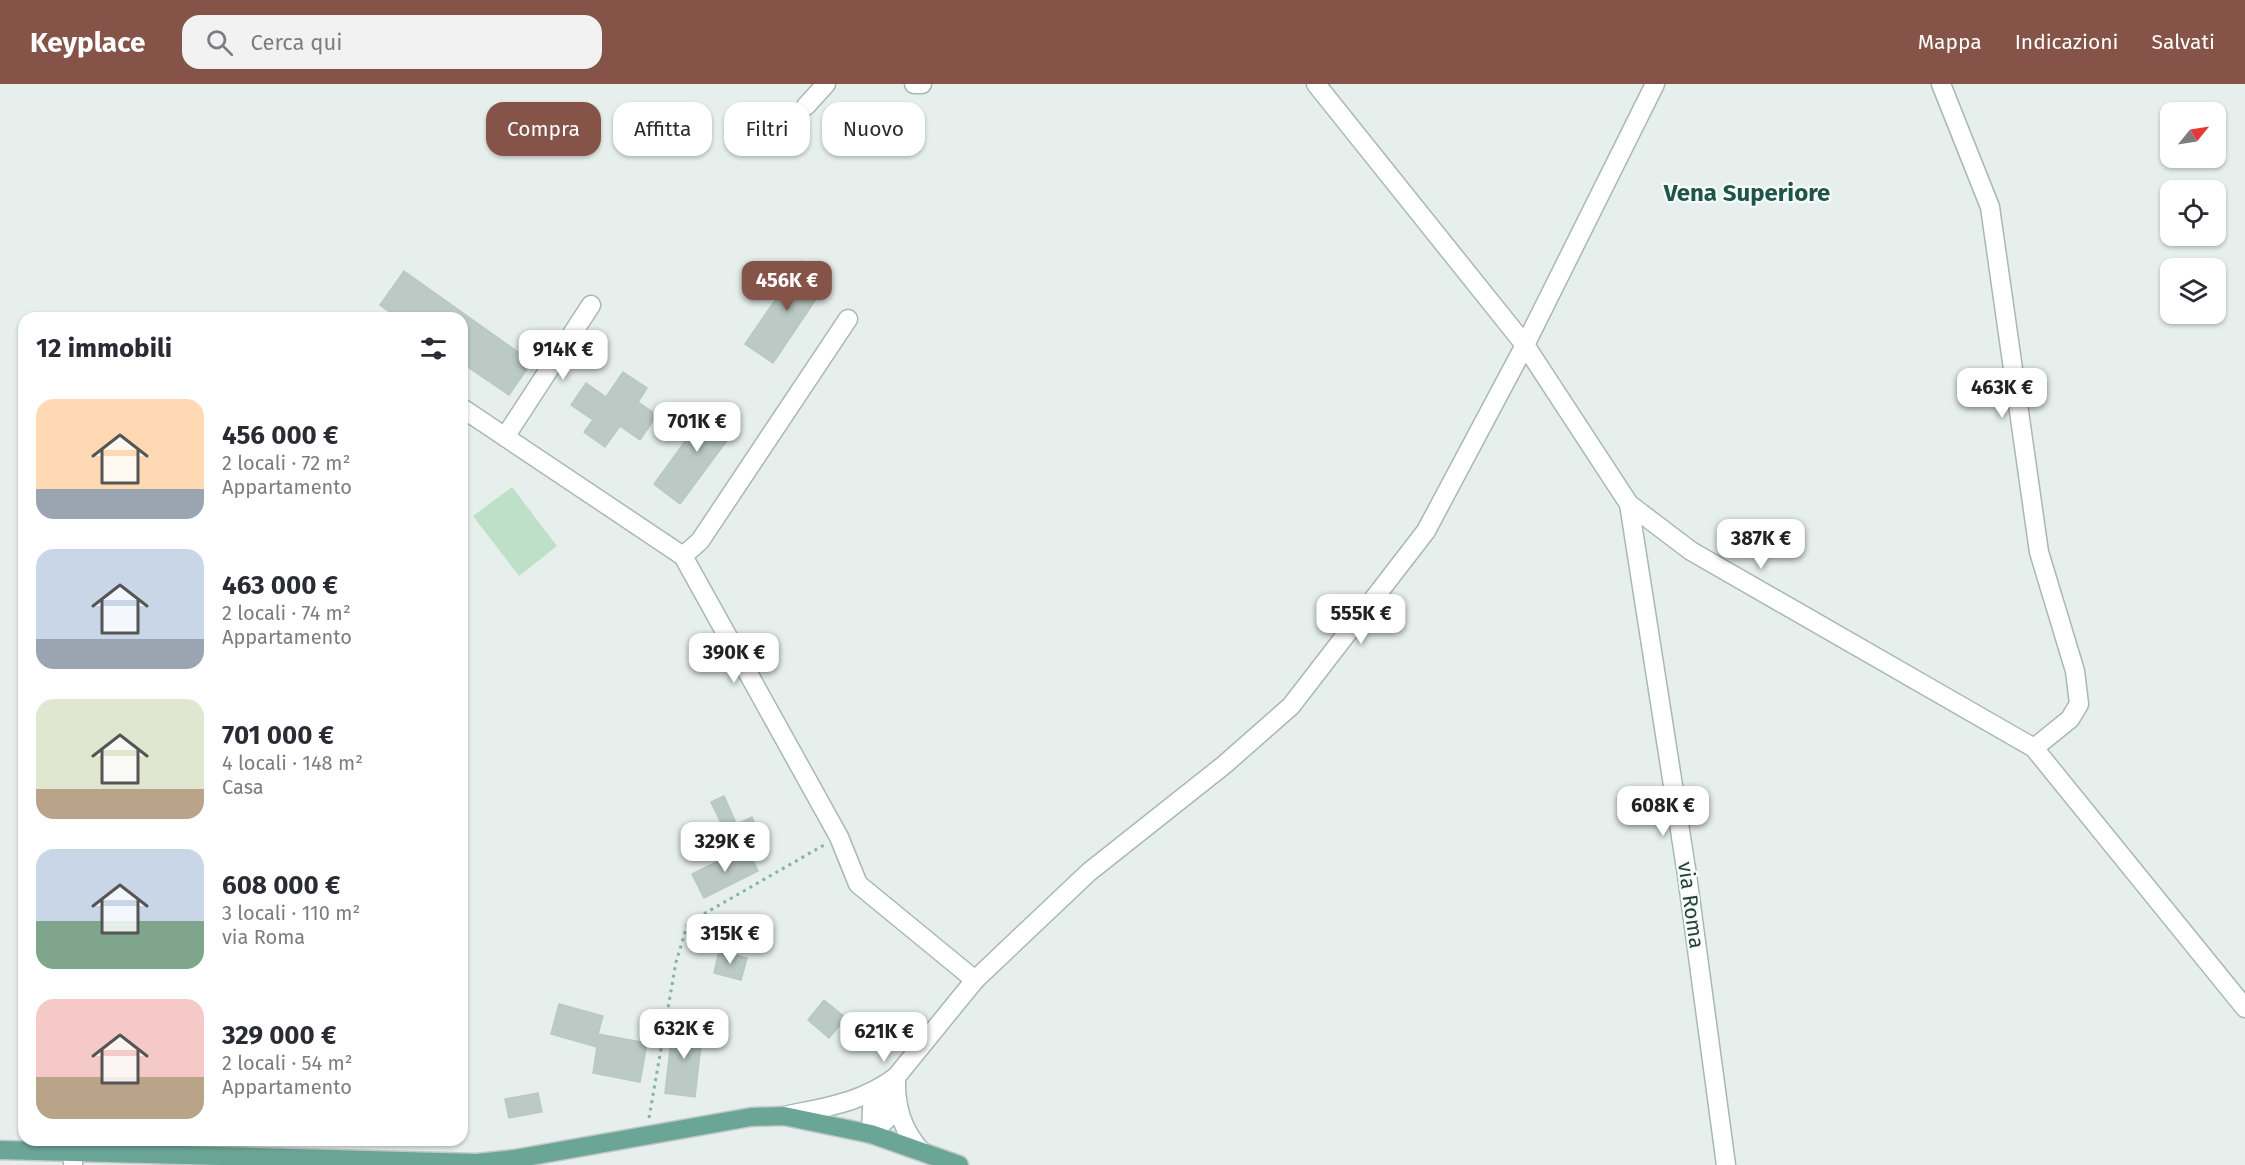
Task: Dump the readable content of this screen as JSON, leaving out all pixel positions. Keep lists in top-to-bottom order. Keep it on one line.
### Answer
{"streets":{"street":["via Roma"]},"districts":["Vena Superiore"],"north":"top right","page":{"header":"Keyplace","search":"Cerca qui","nav":["Mappa","Indicazioni","Salvati"],"chip":["Compra","Affitta","Filtri","Nuovo"],"price":["456K €","914K €","463K €","701K €","387K €","555K €","390K €","608K €","329K €","315K €","632K €","621K €"],"heading":"12 immobili","list":[{"name":"456 000 €","note":"2 locali · 72 m² · Appartamento"},{"name":"463 000 €","note":"2 locali · 74 m² · Appartamento"},{"name":"701 000 €","note":"4 locali · 148 m² · Casa"},{"name":"608 000 €","note":"3 locali · 110 m² · via Roma"},{"name":"329 000 €","note":"2 locali · 54 m² · Appartamento"}]}}
